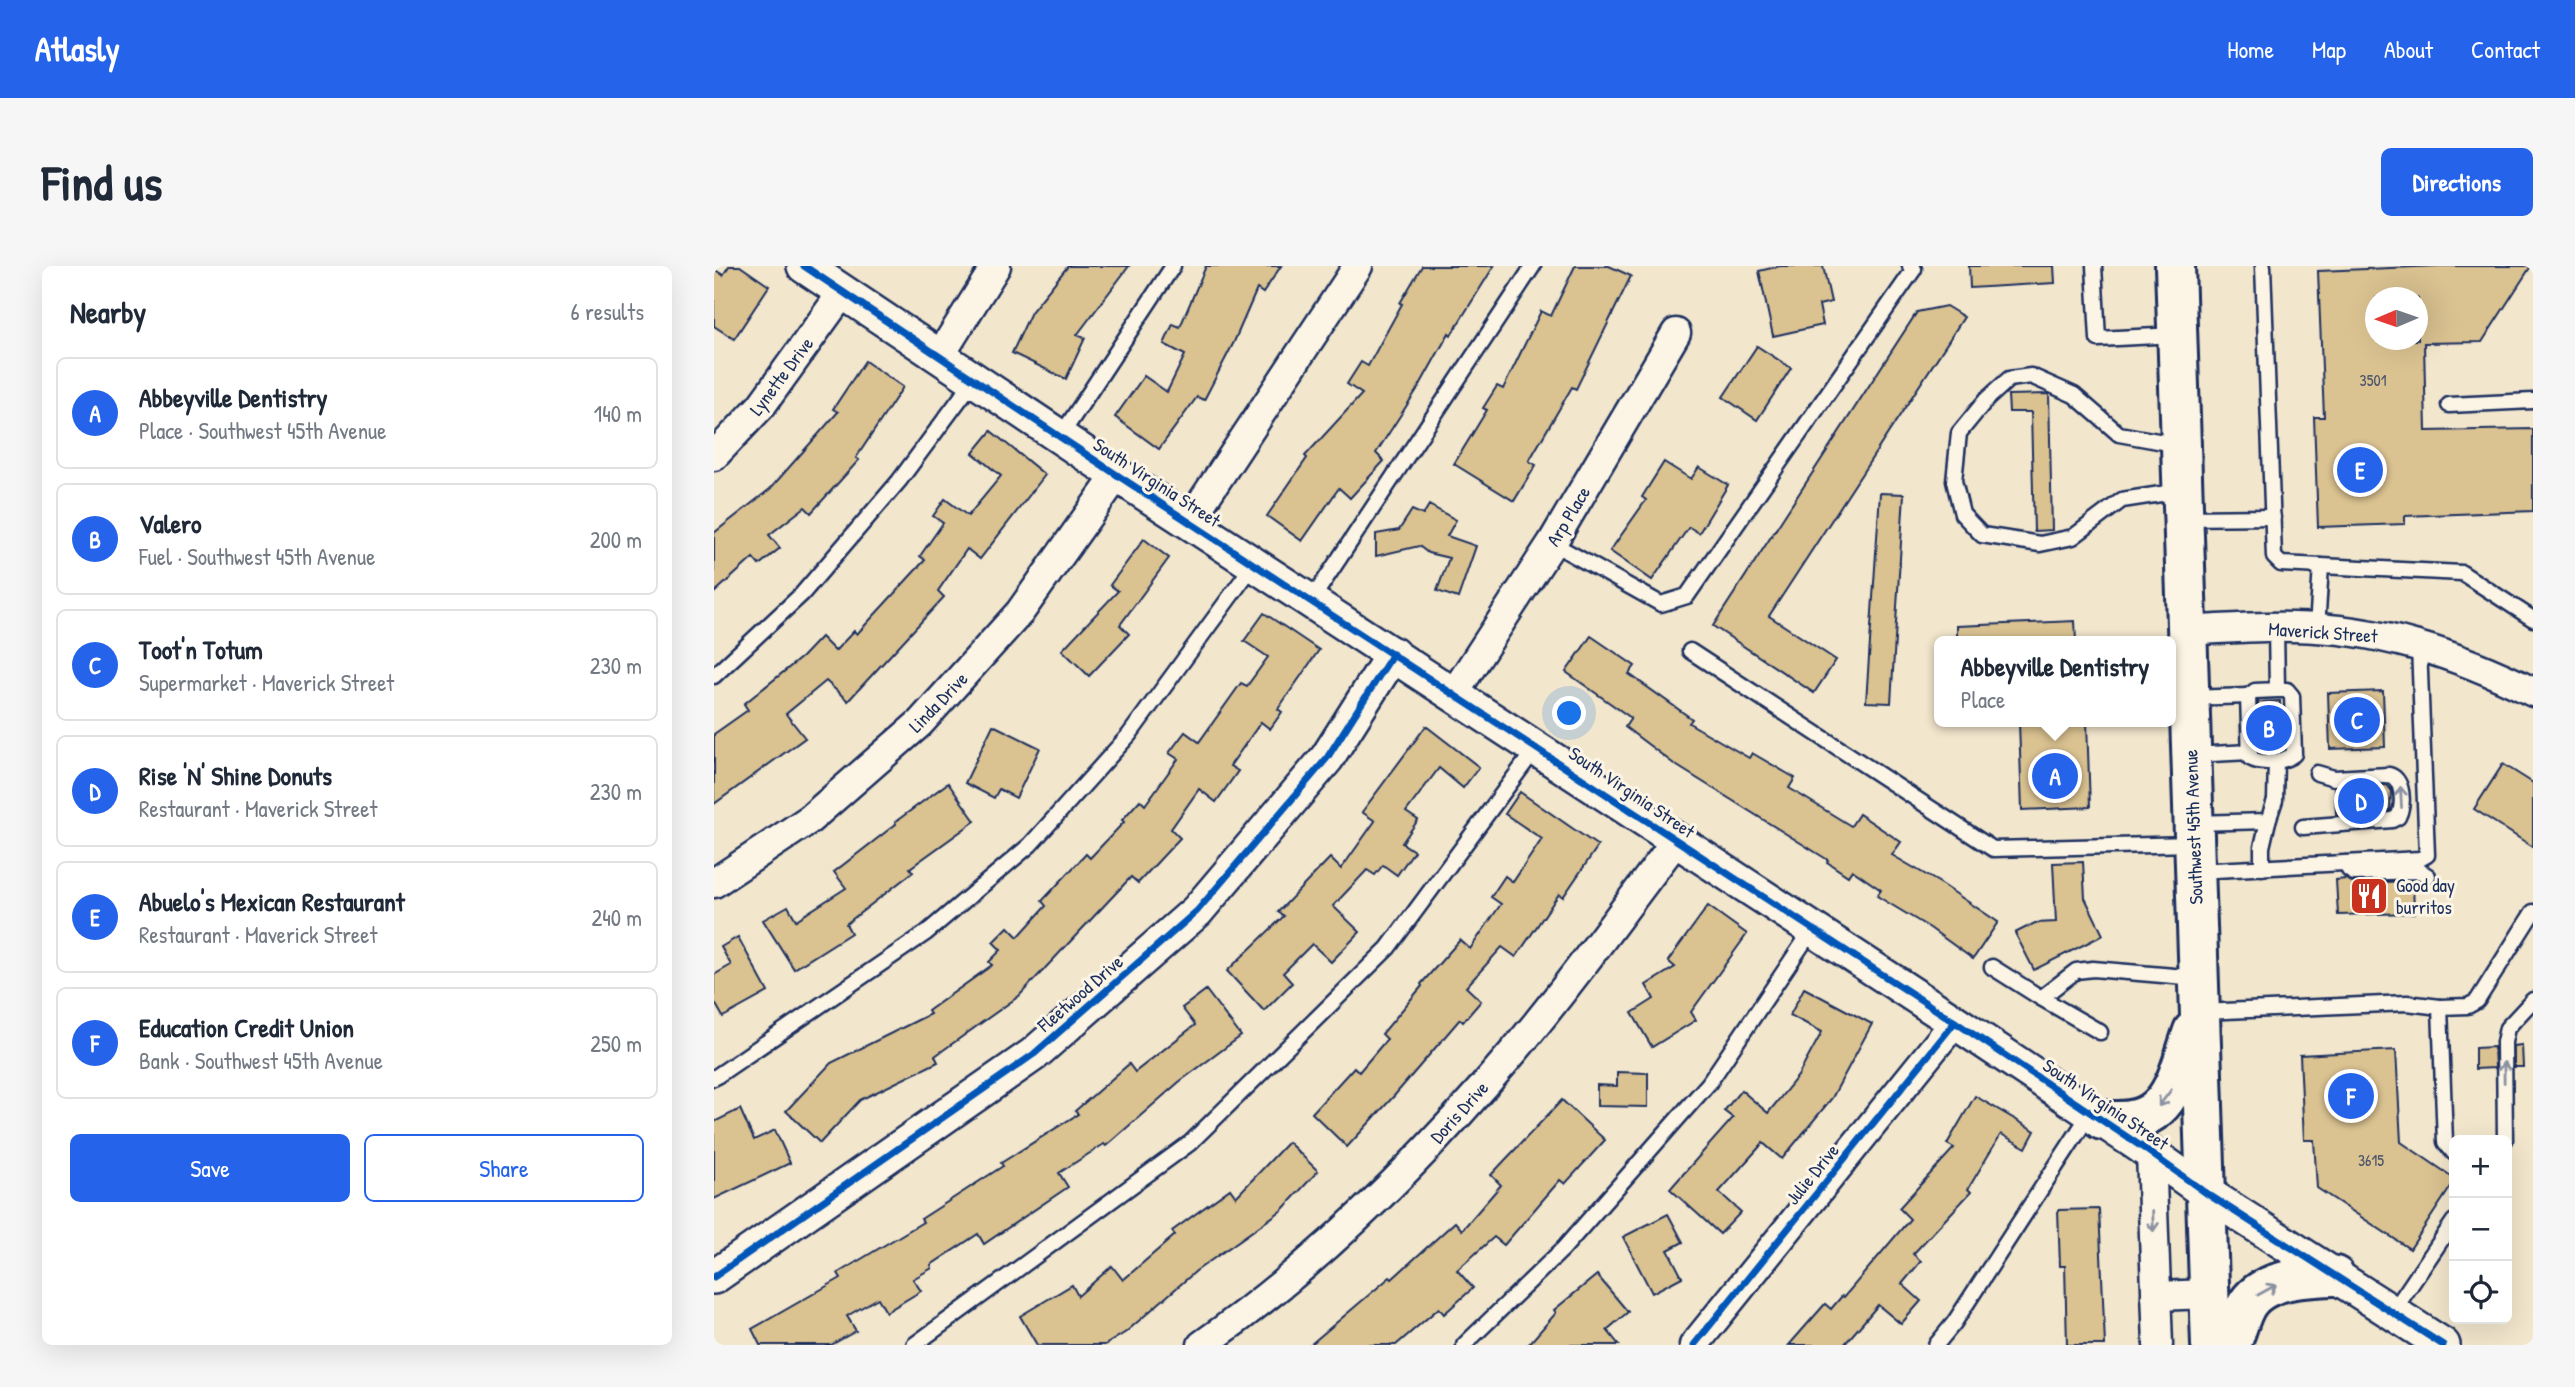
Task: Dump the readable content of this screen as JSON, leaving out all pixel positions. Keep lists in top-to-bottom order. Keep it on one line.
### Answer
{"streets":{"main road":["Southwest 45th Avenue"],"street":["Lynette Drive","South Virginia Street","Arp Place","Maverick Street","Linda Drive","Fleetwood Drive","Doris Drive","Julie Drive"]},"crossings":[["Lynette Drive","South Virginia Street"],["South Virginia Street","Arp Place"],["South Virginia Street","Linda Drive"],["South Virginia Street","Southwest 45th Avenue"],["South Virginia Street","Fleetwood Drive"],["South Virginia Street","Doris Drive"],["South Virginia Street","Julie Drive"],["Maverick Street","Southwest 45th Avenue"]],"places":{"restaurant":["Good day burritos"]},"house_numbers":["3501","3615"],"north":"left","page":{"header":"Atlasly","nav":["Home","Map","About","Contact"],"buttons":["Directions",["Save","Share"]],"title":"Find us","heading":["Nearby","6 results"],"list":[{"mark":"A","name":"Abbeyville Dentistry","note":"Place · Southwest 45th Avenue","value":"140 m"},{"mark":"B","name":"Valero","note":"Fuel · Southwest 45th Avenue","value":"200 m"},{"mark":"C","name":"Toot'n Totum","note":"Supermarket · Maverick Street","value":"230 m"},{"mark":"D","name":"Rise 'N' Shine Donuts","note":"Restaurant · Maverick Street","value":"230 m"},{"mark":"E","name":"Abuelo's Mexican Restaurant","note":"Restaurant · Maverick Street","value":"240 m"},{"mark":"F","name":"Education Credit Union","note":"Bank · Southwest 45th Avenue","value":"250 m"}],"pins":["E","C","B","A","D","F"],"popup":["Abbeyville Dentistry","Place"],"map_buttons":["+","−"]}}
